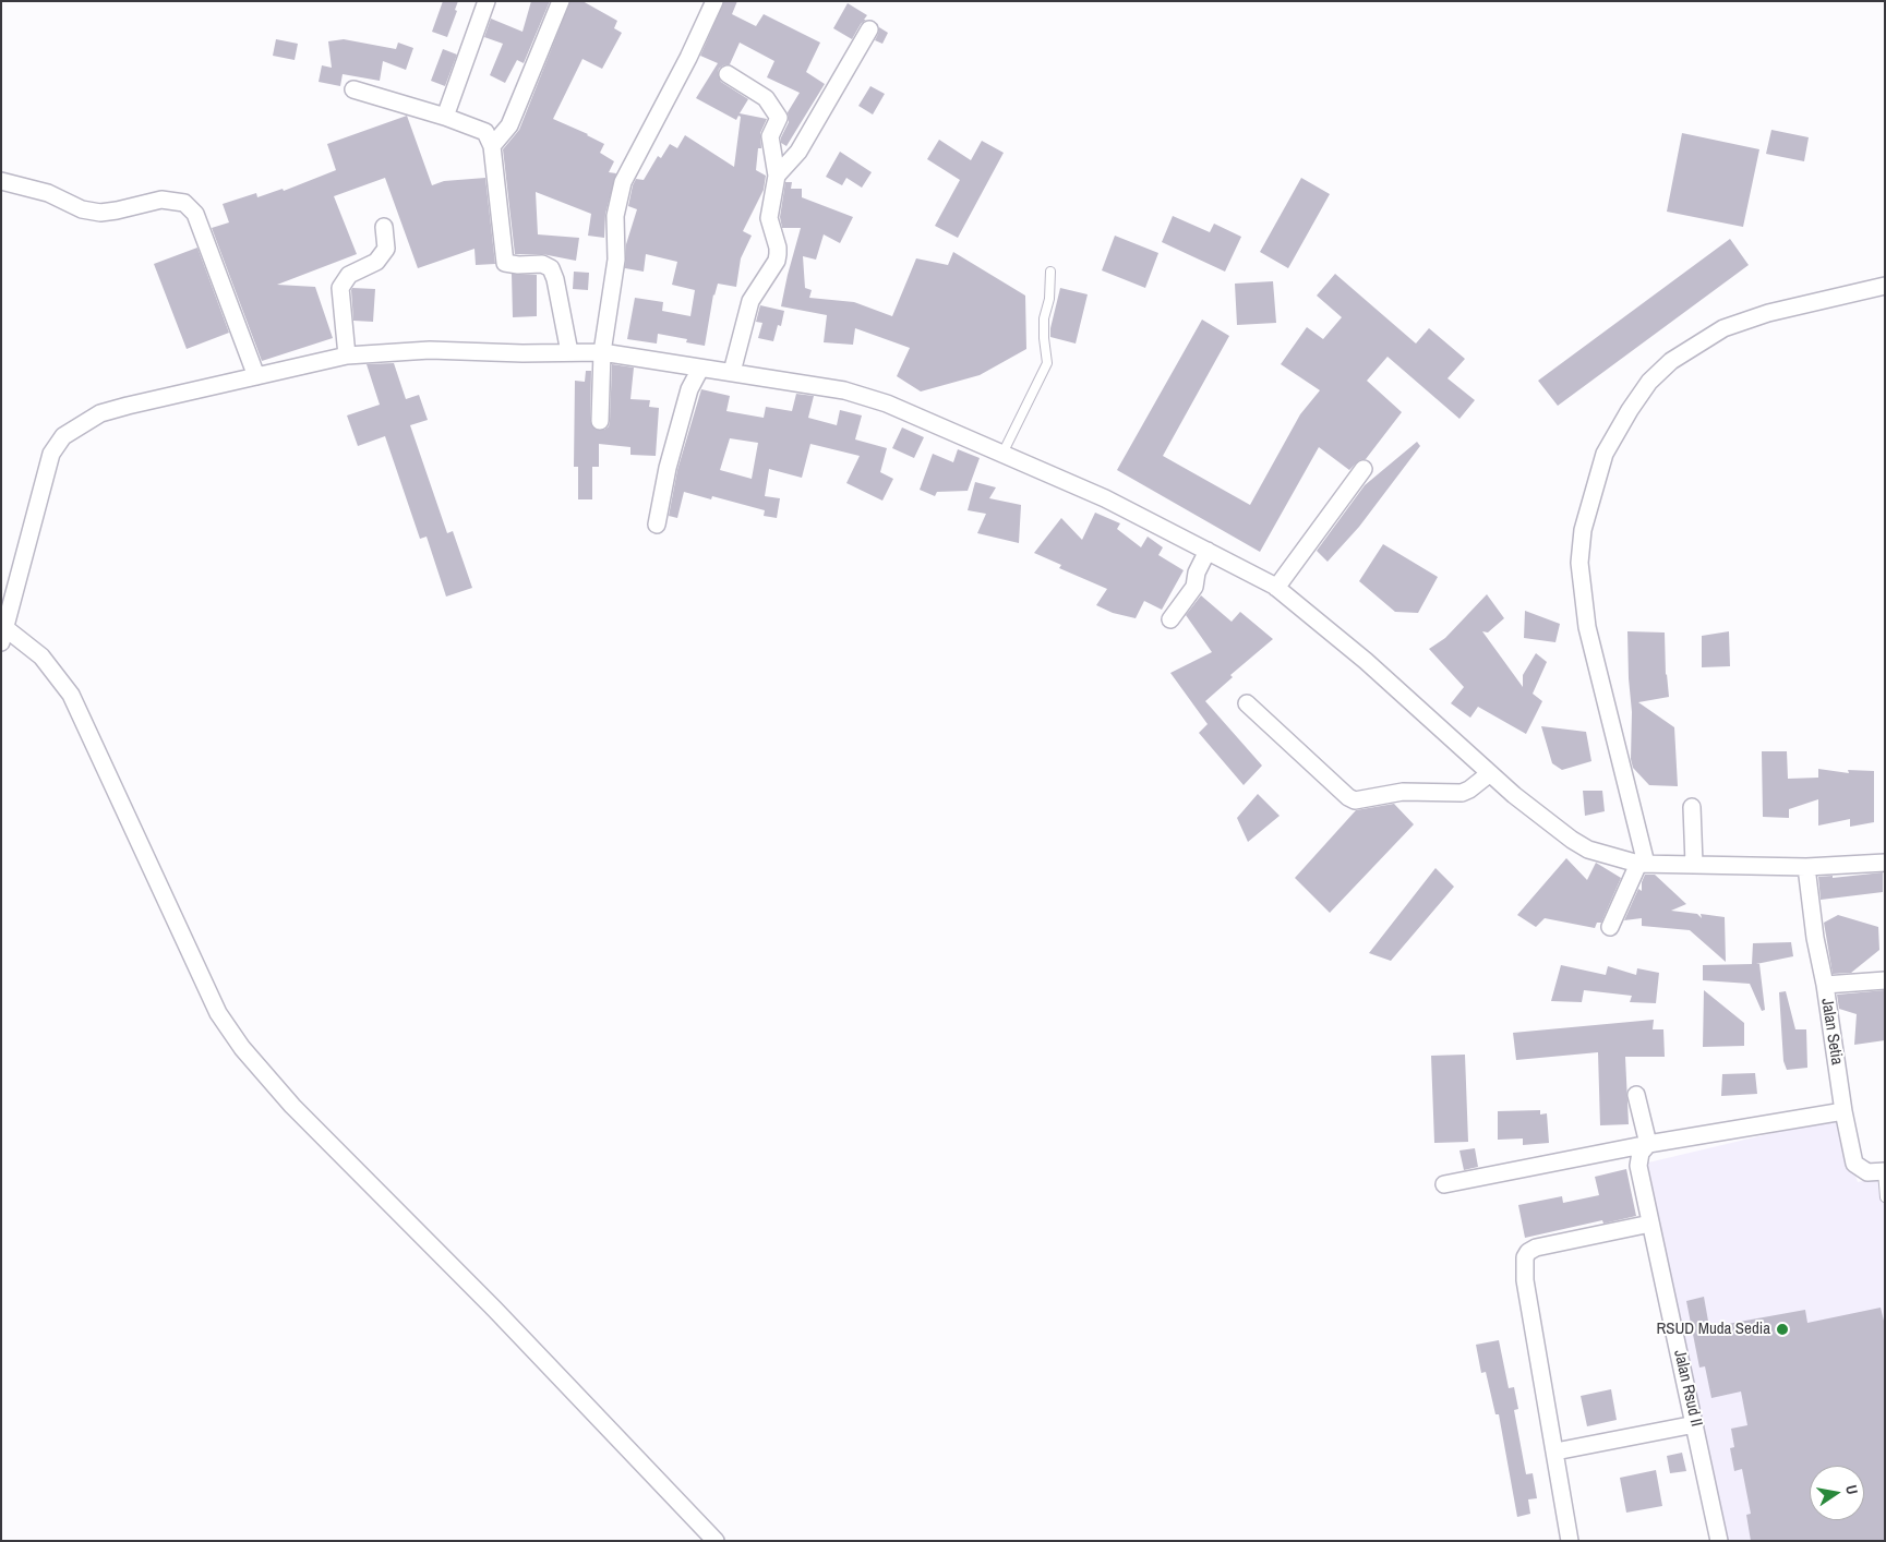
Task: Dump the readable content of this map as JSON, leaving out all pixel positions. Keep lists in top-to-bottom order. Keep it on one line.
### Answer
{"streets":{"street":["Jalan Setia","Jalan Rsud II"]},"places":["RSUD Muda Sedia"],"north":"right"}
